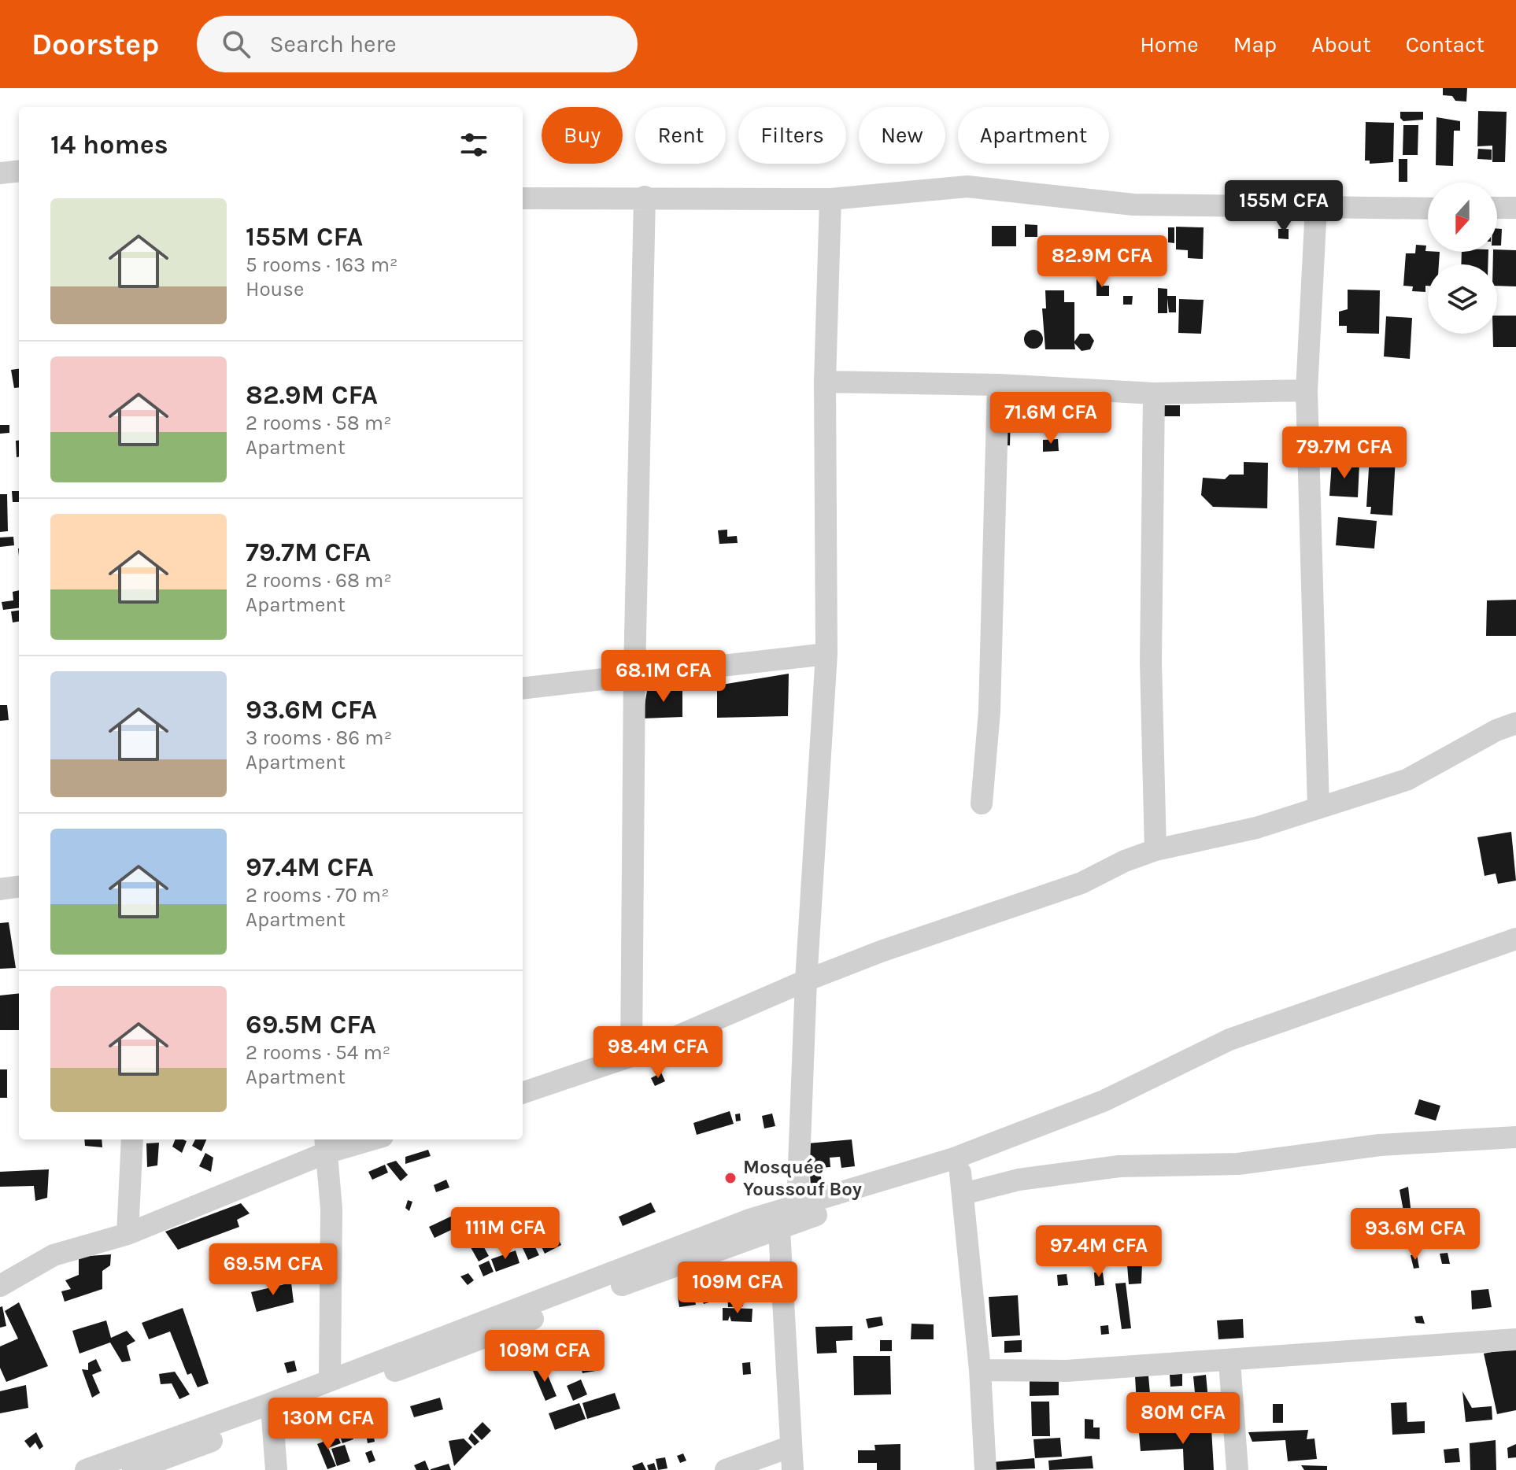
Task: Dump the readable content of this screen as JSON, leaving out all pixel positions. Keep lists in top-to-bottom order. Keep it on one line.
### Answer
{"places":["Mosquée Youssouf Boy"],"north":"bottom","page":{"header":"Doorstep","search":"Search here","nav":["Home","Map","About","Contact"],"chip":["Buy","Rent","Filters","New","Apartment"],"heading":"14 homes","price":["155M CFA","82.9M CFA","71.6M CFA","79.7M CFA","68.1M CFA","98.4M CFA","111M CFA","93.6M CFA","97.4M CFA","69.5M CFA","109M CFA","109M CFA","80M CFA","130M CFA"],"list":[{"name":"155M CFA","note":"5 rooms · 163 m² · House"},{"name":"82.9M CFA","note":"2 rooms · 58 m² · Apartment"},{"name":"79.7M CFA","note":"2 rooms · 68 m² · Apartment"},{"name":"93.6M CFA","note":"3 rooms · 86 m² · Apartment"},{"name":"97.4M CFA","note":"2 rooms · 70 m² · Apartment"},{"name":"69.5M CFA","note":"2 rooms · 54 m² · Apartment"}]}}
